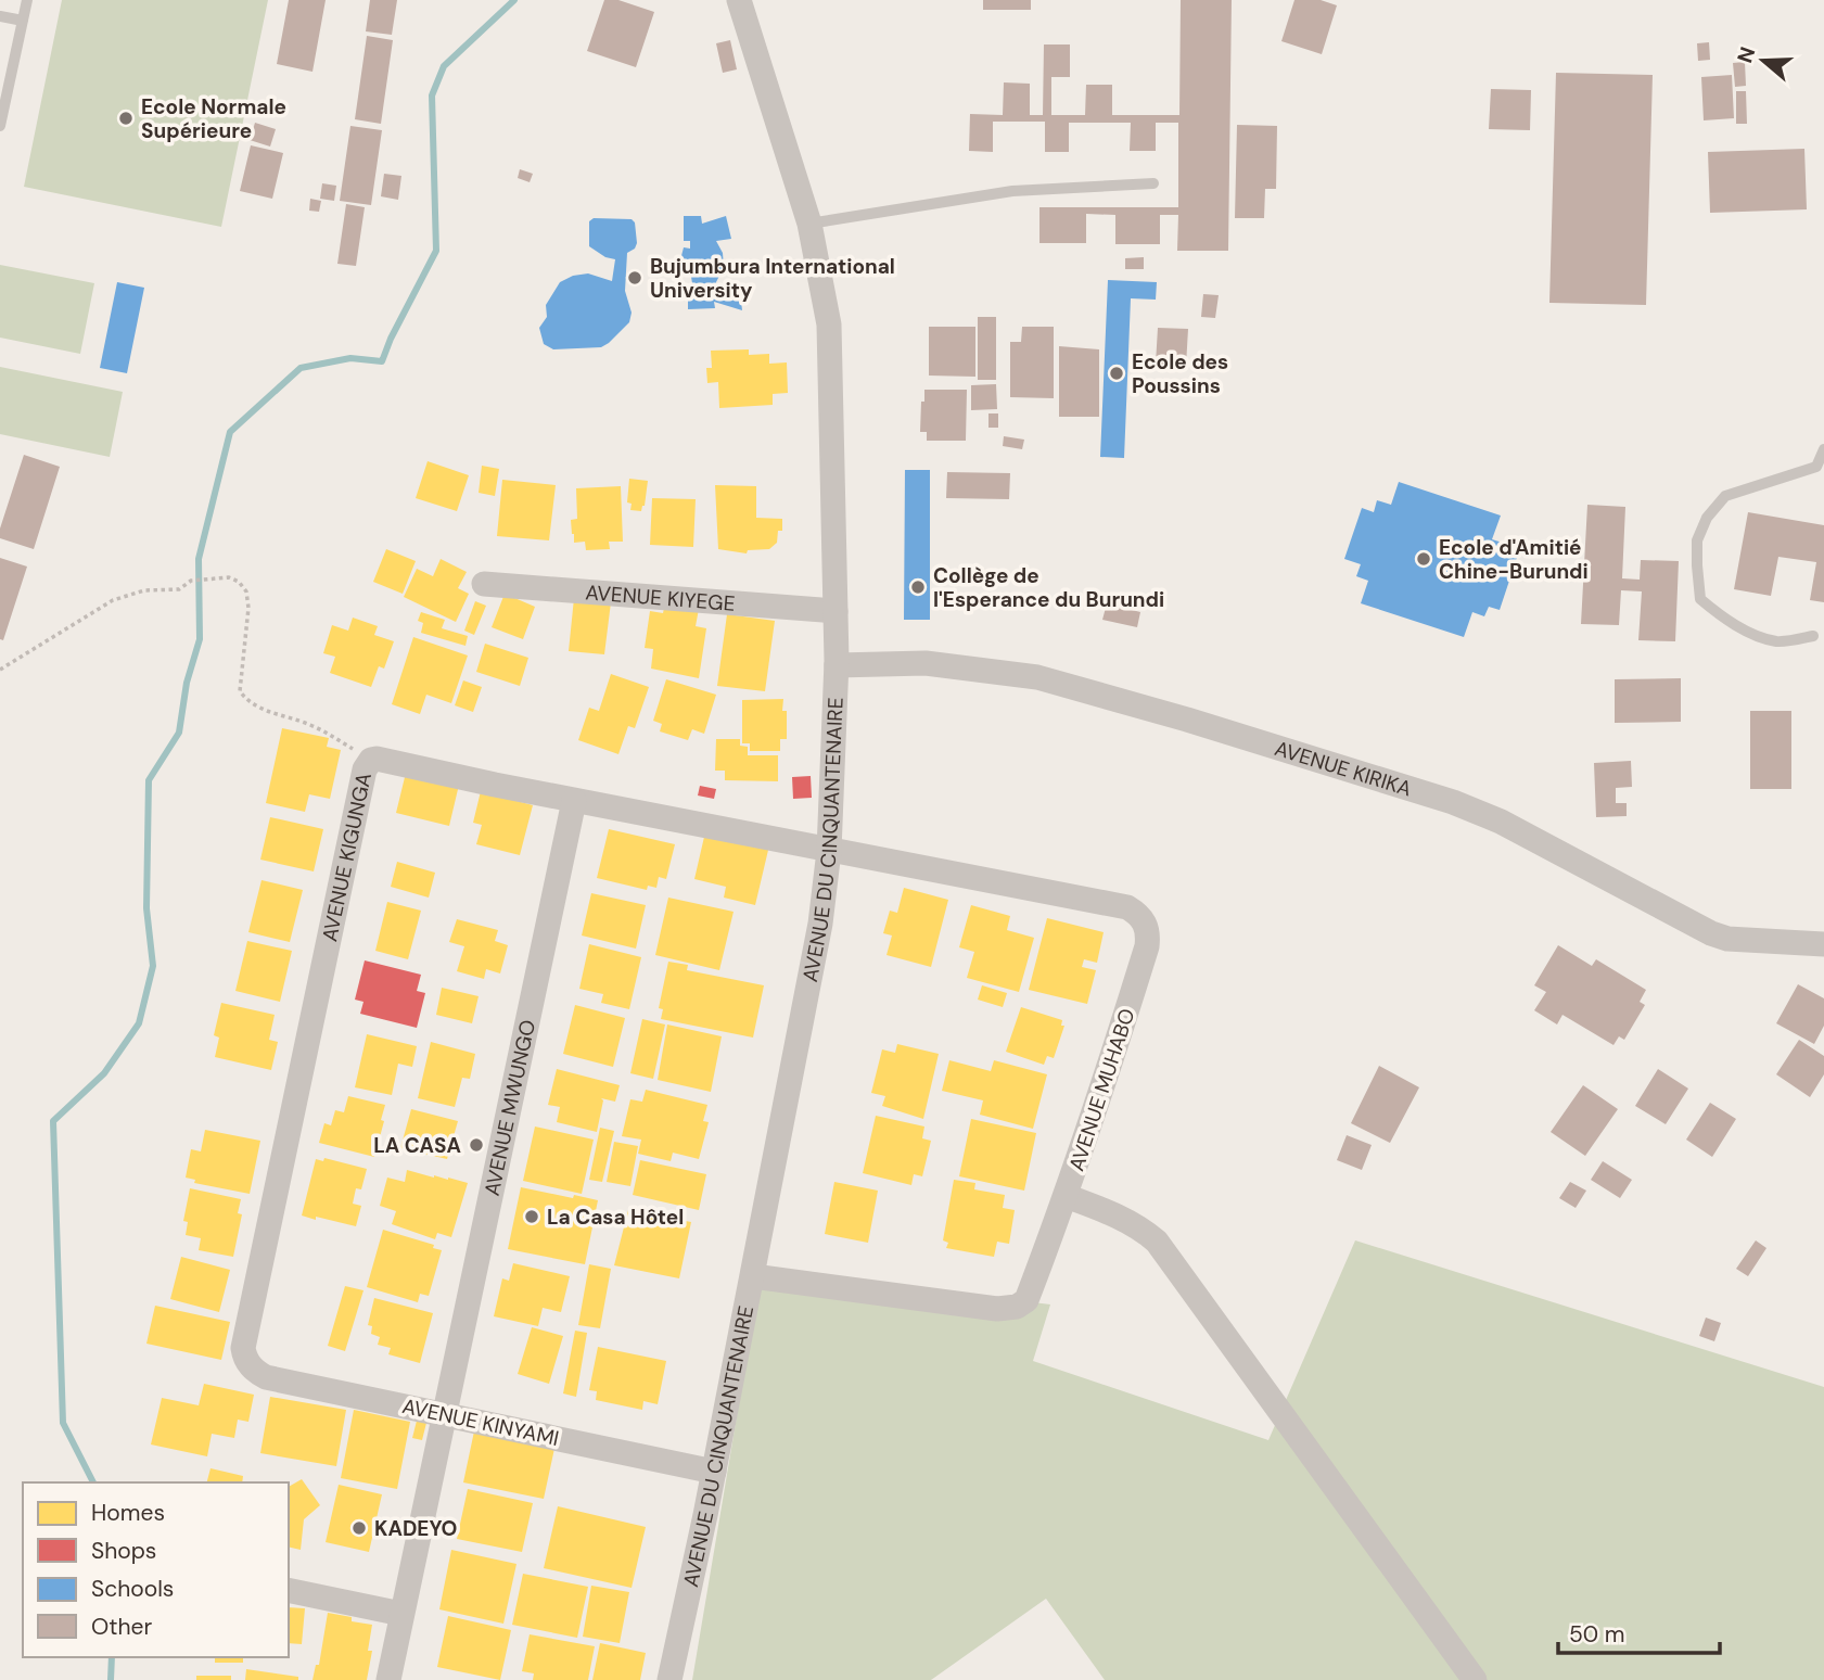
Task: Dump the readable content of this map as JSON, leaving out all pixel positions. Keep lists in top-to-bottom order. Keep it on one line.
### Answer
{"streets":{"street":["AVENUE KIYEGE","AVENUE KIRIKA","AVENUE DU CINQUANTENAIRE","AVENUE KIGUNGA","AVENUE MUHABO","AVENUE MWUNGO","AVENUE KINYAMI"]},"crossings":[["AVENUE KIYEGE","AVENUE DU CINQUANTENAIRE"],["AVENUE KIRIKA","AVENUE DU CINQUANTENAIRE"],["AVENUE DU CINQUANTENAIRE","AVENUE KIGUNGA"],["AVENUE DU CINQUANTENAIRE","AVENUE MUHABO"],["AVENUE DU CINQUANTENAIRE","AVENUE KINYAMI"],["AVENUE KIGUNGA","AVENUE MUHABO"],["AVENUE KIGUNGA","AVENUE MWUNGO"],["AVENUE KIGUNGA","AVENUE KINYAMI"],["AVENUE MWUNGO","AVENUE KINYAMI"]],"places":["Ecole Normale Supérieure","Bujumbura International University","Ecole des Poussins","Ecole d'Amitié Chine-Burundi","Collège de l'Esperance du Burundi","LA CASA","La Casa Hôtel","KADEYO"],"legend":["Homes","Shops","Schools","Other"],"scale_bar":"50 m","north":"left"}
